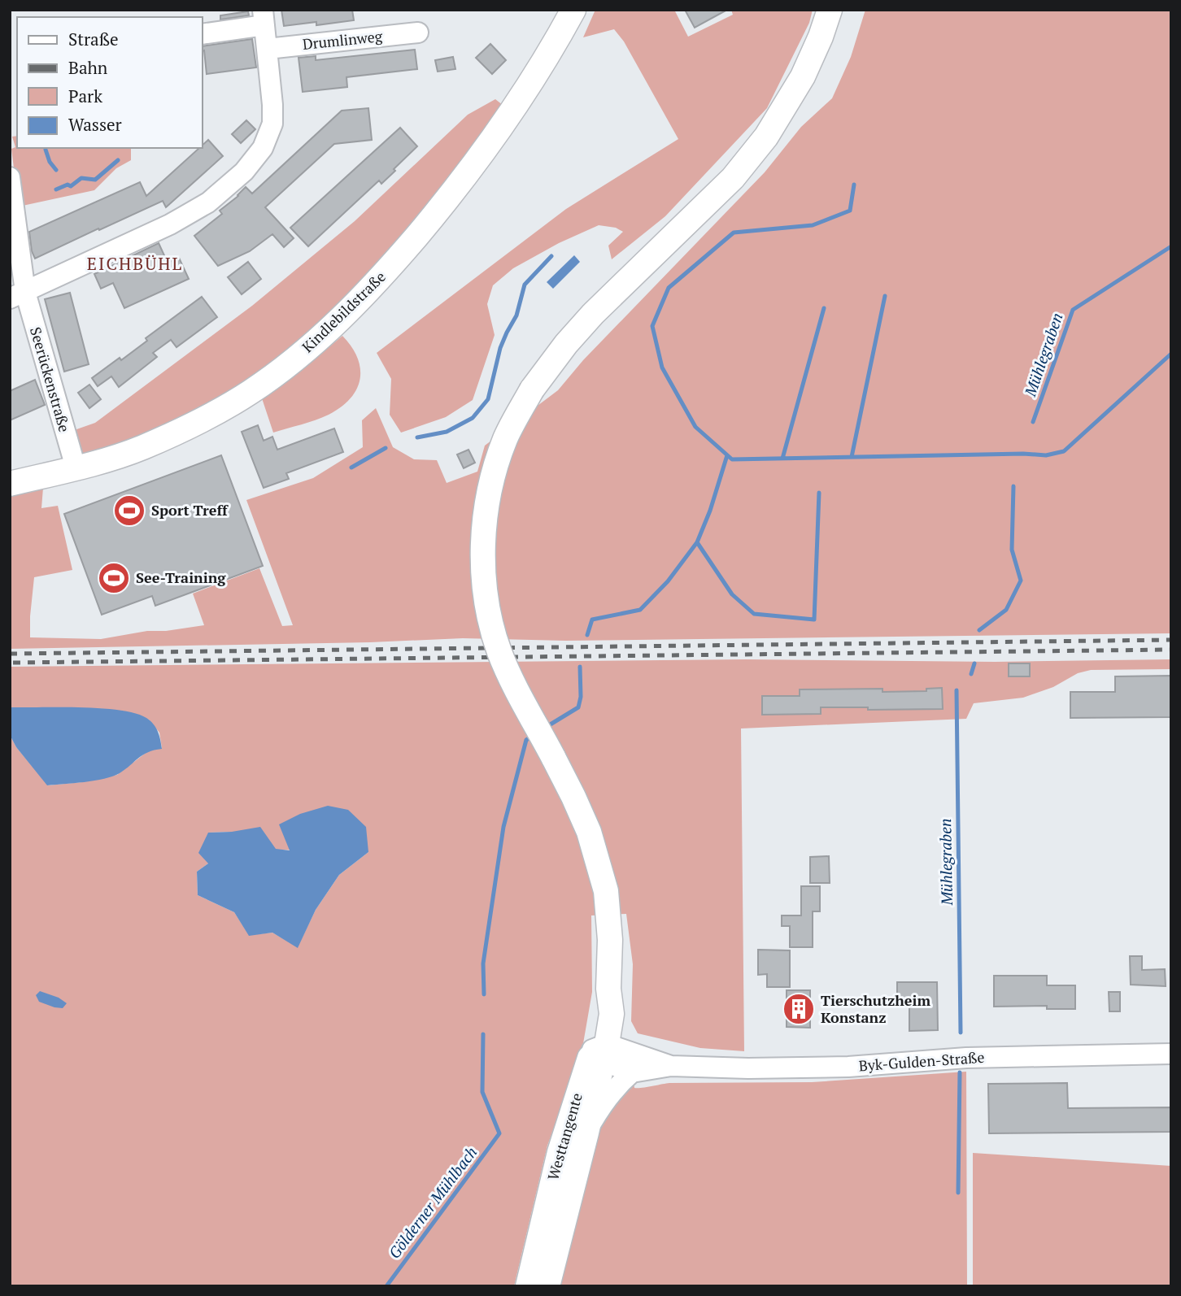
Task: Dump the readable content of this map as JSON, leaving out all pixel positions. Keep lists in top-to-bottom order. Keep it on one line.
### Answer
{"streets":{"main road":["Kindlebildstraße","Westtangente"],"street":["Drumlinweg","Seerückenstraße","Byk-Gulden-Straße"]},"crossings":[["Kindlebildstraße","Seerückenstraße"],["Byk-Gulden-Straße","Westtangente"]],"districts":["EICHBÜHL"],"water":["Mühlegraben","Gölderner Mühlbach"],"places":{"sports":["Sport Treff","See-Training"],"building":["Tierschutzheim Konstanz"]},"legend":["Straße","Bahn","Park","Wasser"]}
